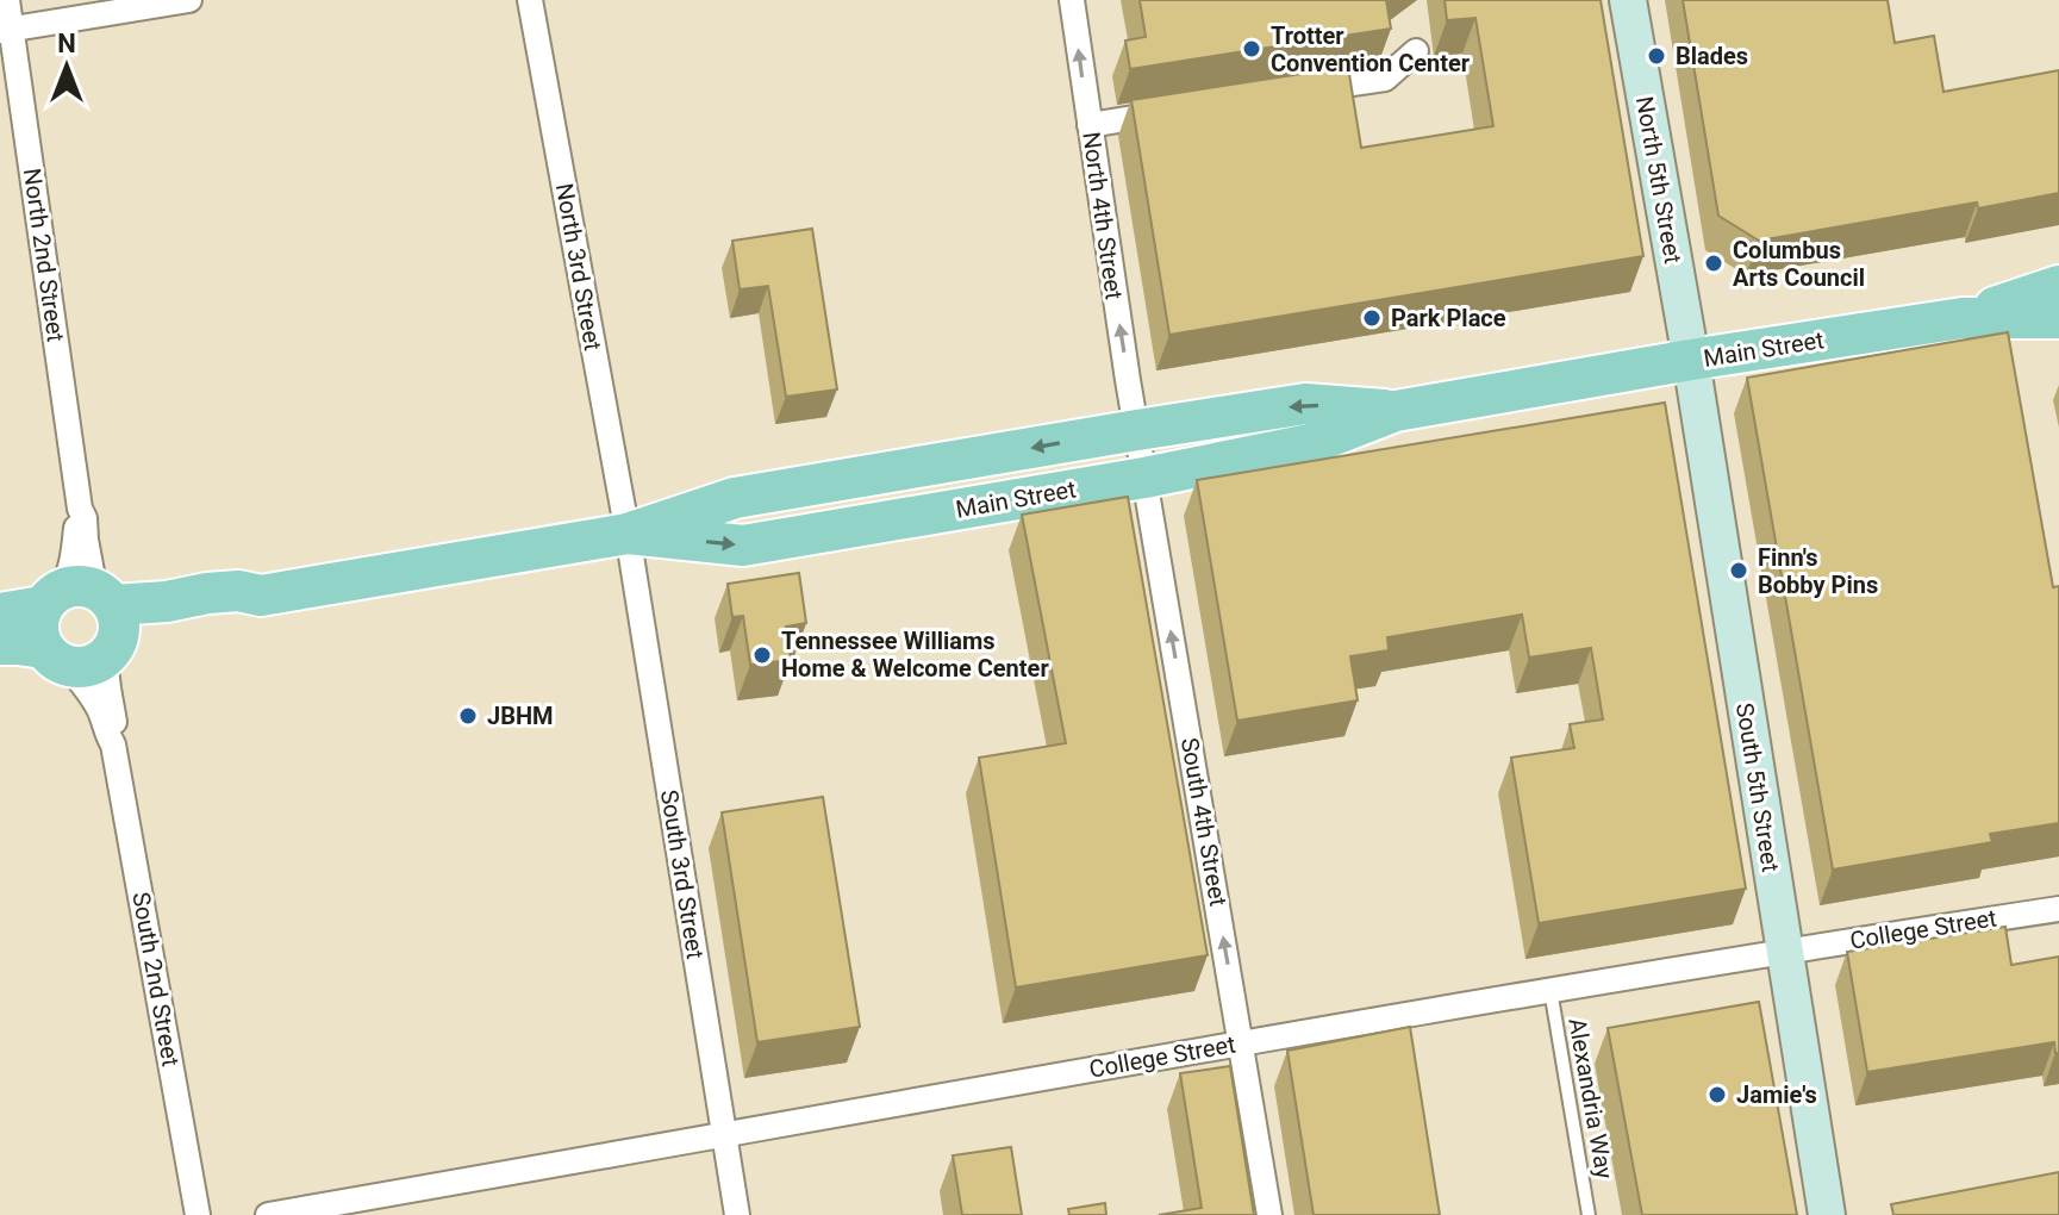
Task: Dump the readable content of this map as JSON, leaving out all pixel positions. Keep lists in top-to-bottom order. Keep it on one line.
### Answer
{"streets":{"main road":["Main Street"],"street":["North 5th Street","North 4th Street","North 2nd Street","North 3rd Street","South 5th Street","South 4th Street","South 3rd Street","College Street","South 2nd Street"],"lane":["Alexandria Way"]},"crossings":[["North 5th Street","Main Street"],["North 5th Street","South 5th Street"],["North 4th Street","Main Street"],["North 4th Street","South 4th Street"],["North 2nd Street","Main Street"],["North 3rd Street","Main Street"],["North 3rd Street","South 3rd Street"],["Main Street","South 5th Street"],["Main Street","South 4th Street"],["Main Street","South 3rd Street"],["Main Street","South 2nd Street"],["South 5th Street","College Street"],["South 4th Street","College Street"],["South 3rd Street","College Street"],["College Street","Alexandria Way"]],"one_way":["North 4th Street","South 4th Street"],"places":["Trotter Convention Center","Blades","Columbus Arts Council","Park Place","Finn's Bobby Pins","Tennessee Williams Home & Welcome Center","JBHM","Jamie's"],"north":"top"}
